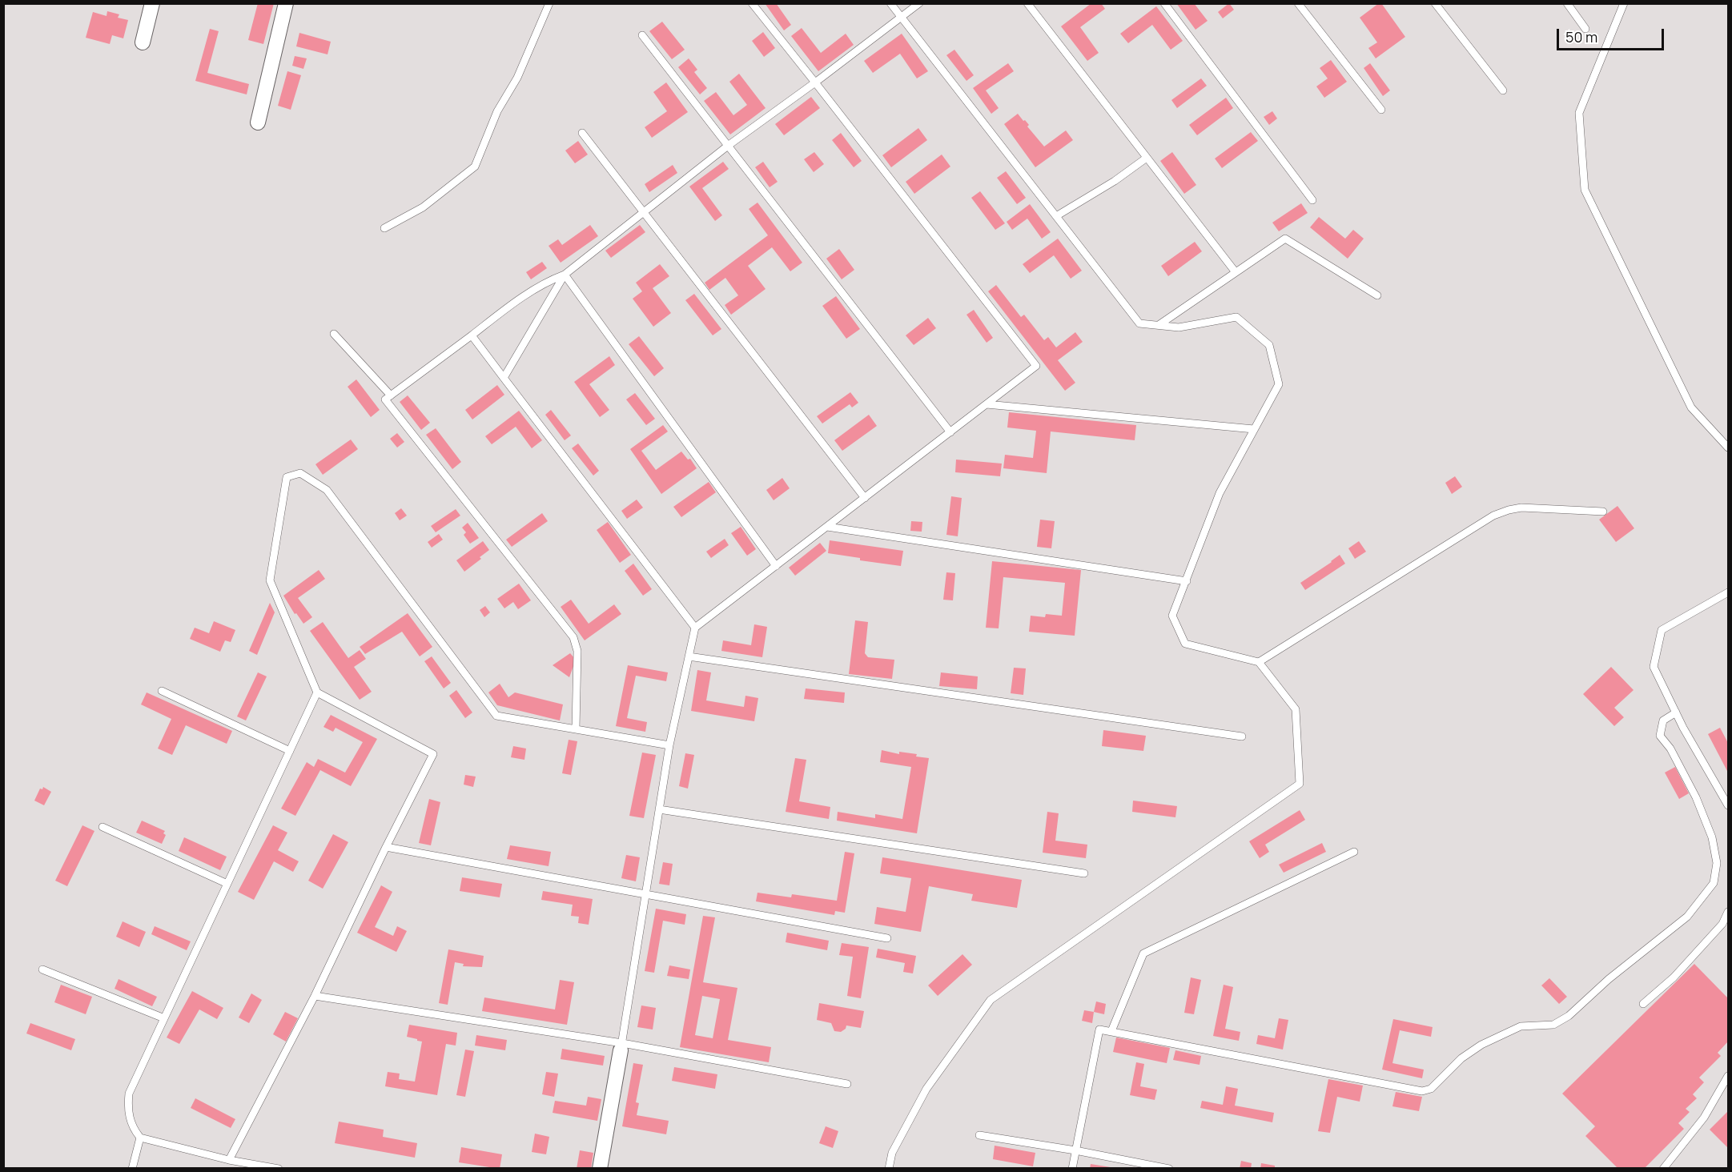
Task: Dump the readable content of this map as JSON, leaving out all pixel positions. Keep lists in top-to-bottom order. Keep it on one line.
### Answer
{"scale_bar":"50 m"}
